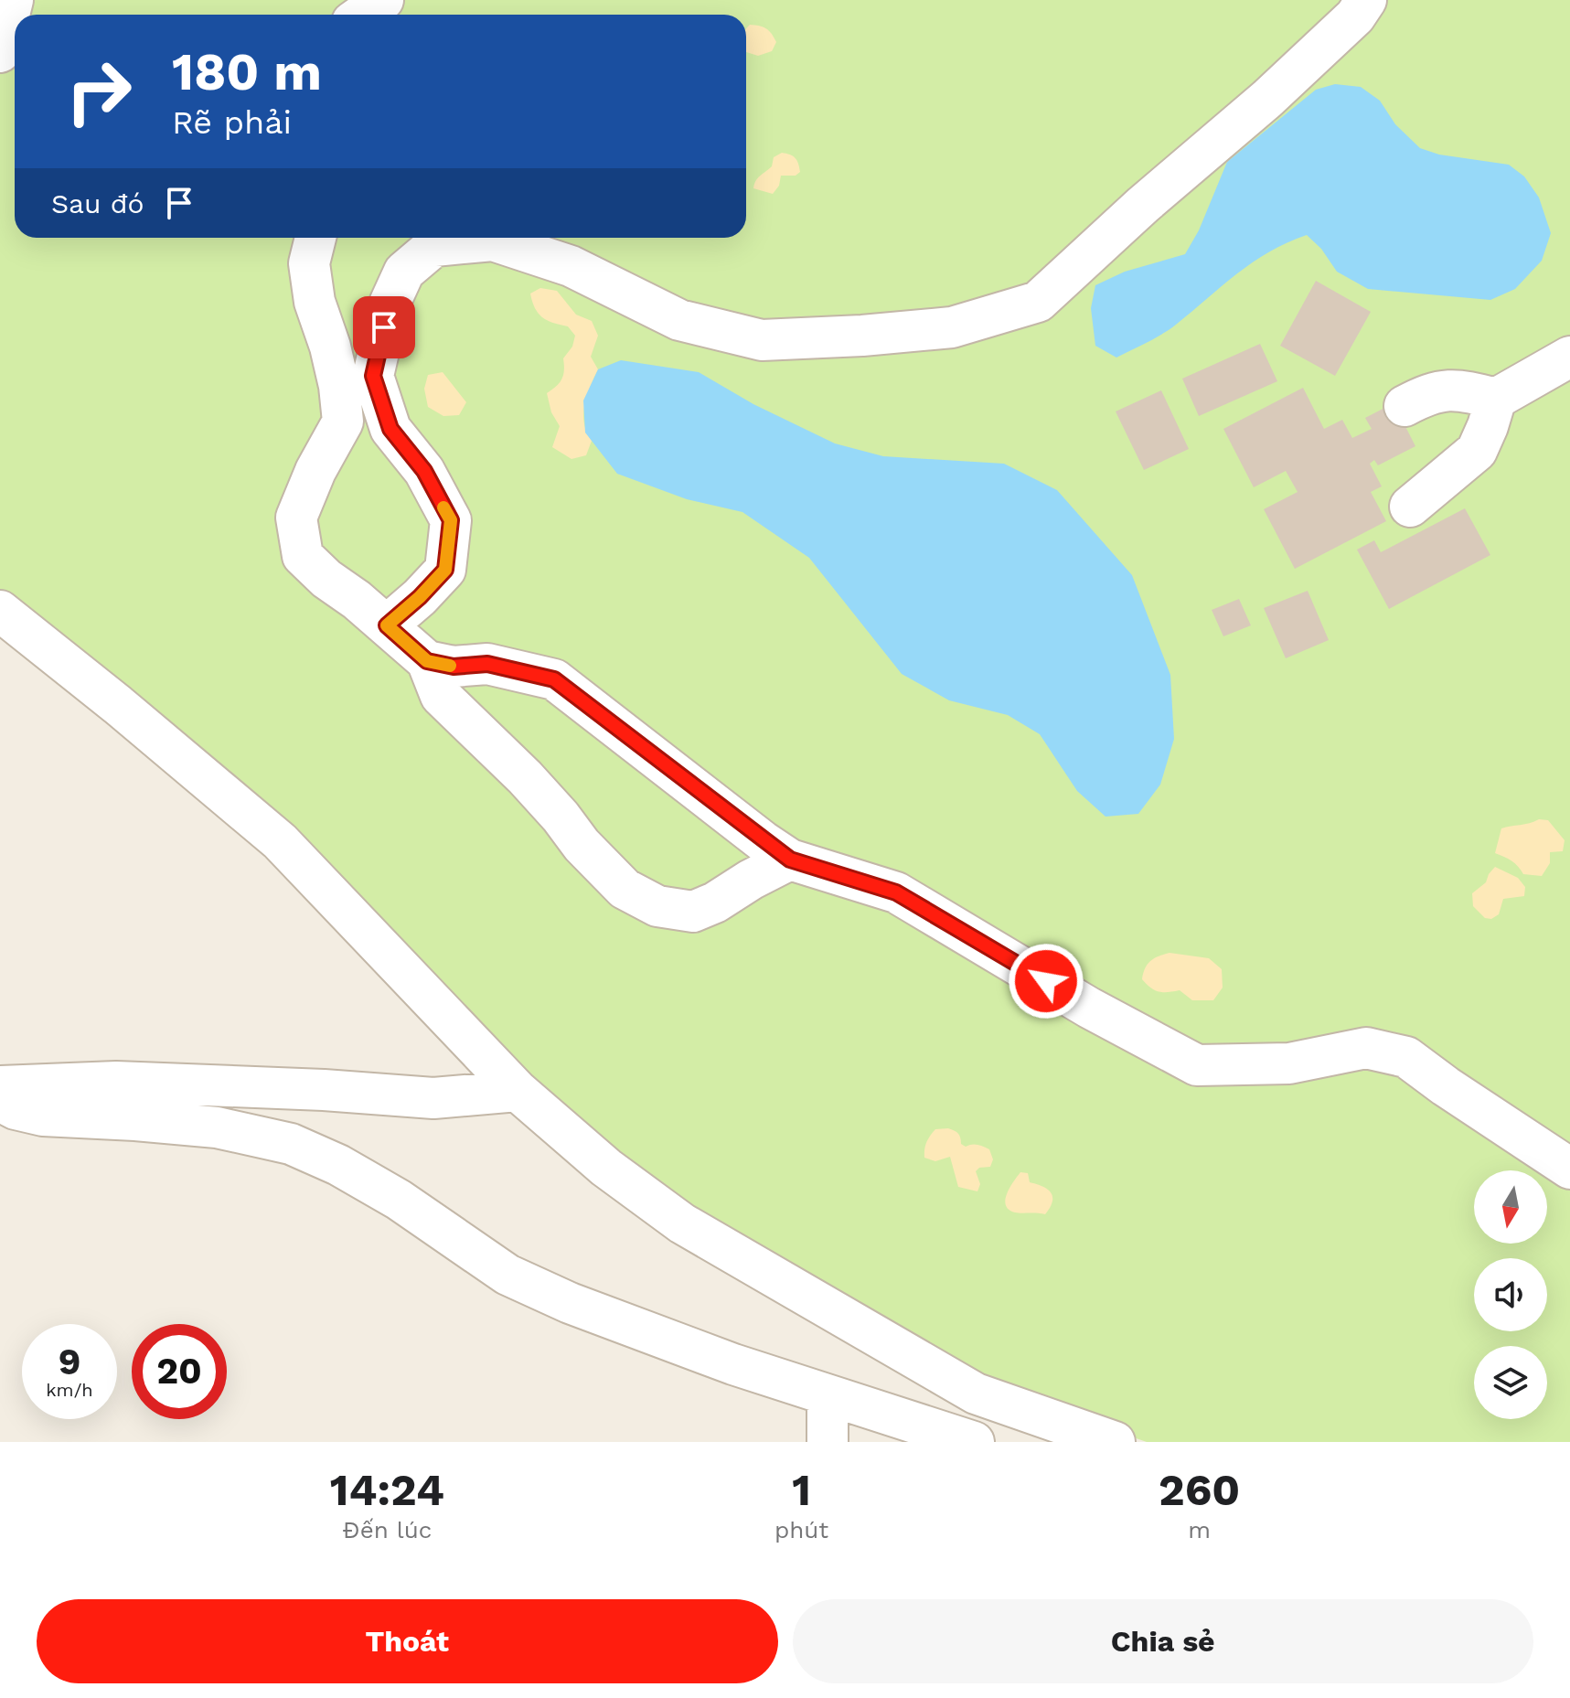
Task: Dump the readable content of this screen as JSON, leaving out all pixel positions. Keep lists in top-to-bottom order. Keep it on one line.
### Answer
{"north":"bottom","page":{"turn":["180 m","Rẽ phải"],"then":"Sau đó","speed":"9 km/h","limit":"20","eta":["14:24","Đến lúc","1","phút","260","m"],"buttons":["Thoát","Chia sẻ"]}}
